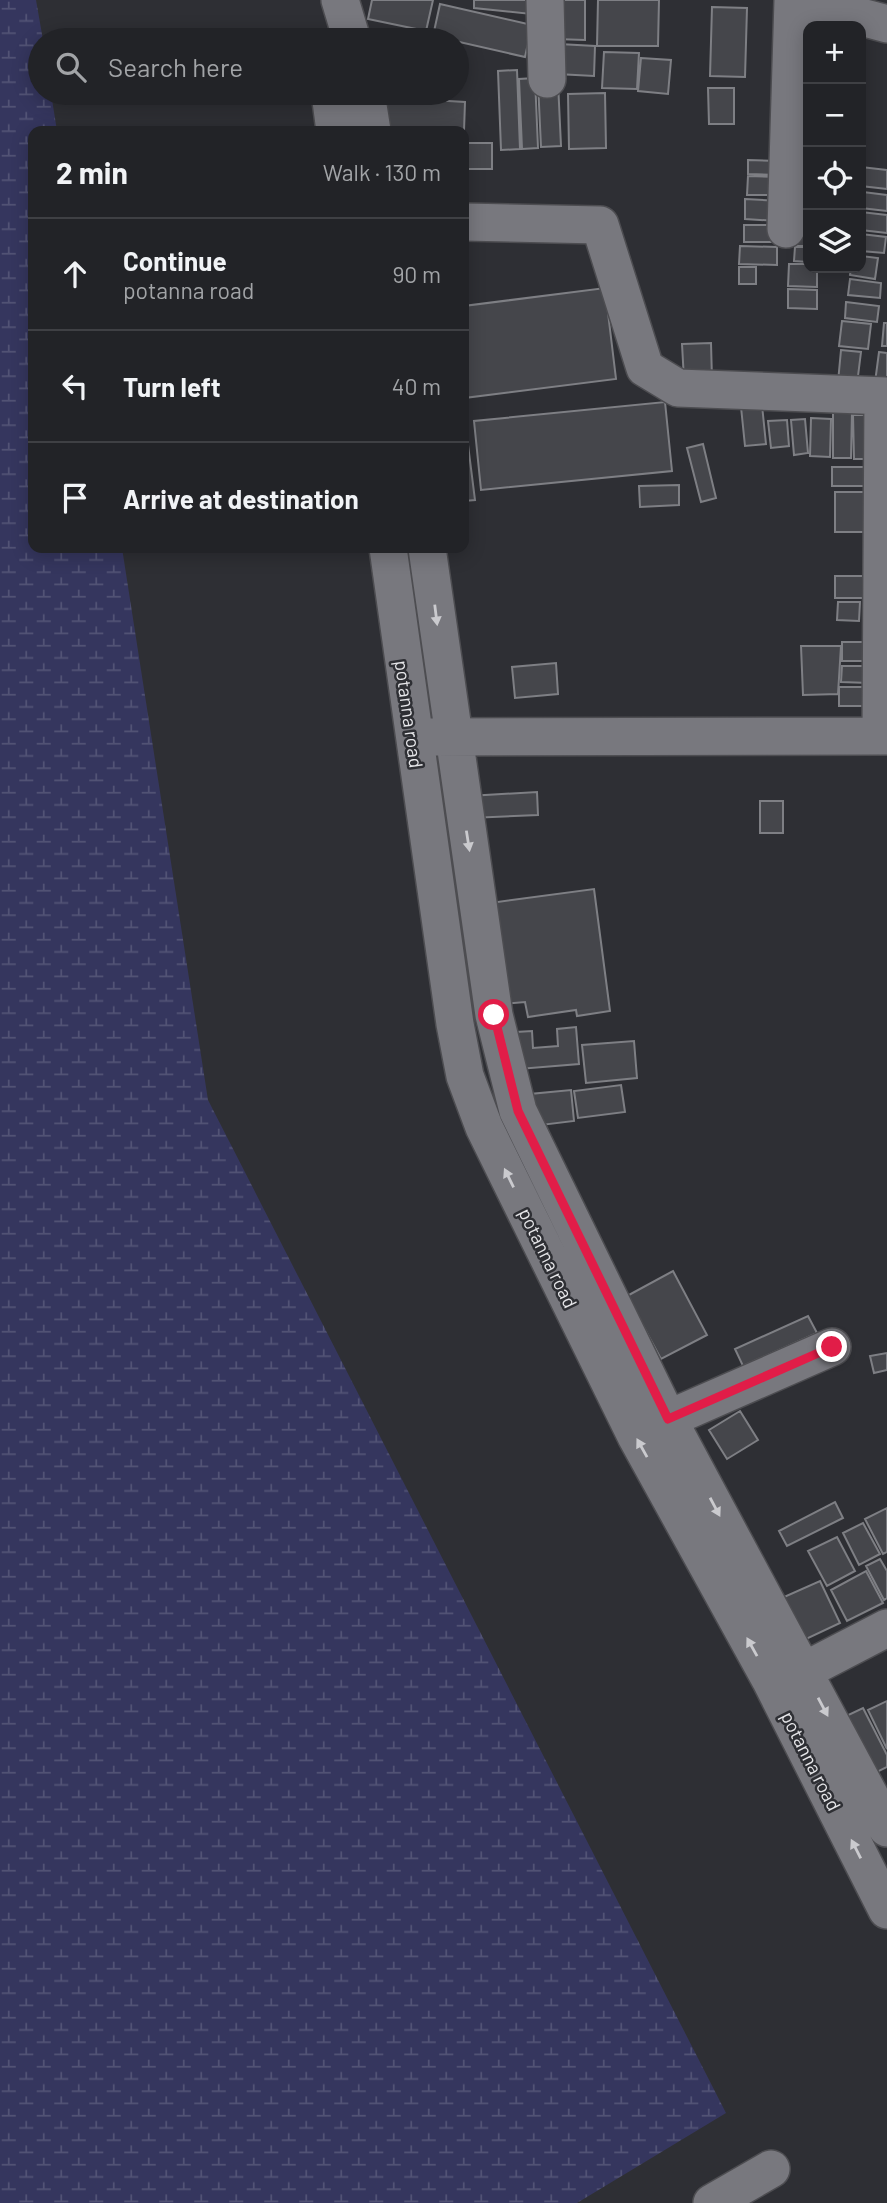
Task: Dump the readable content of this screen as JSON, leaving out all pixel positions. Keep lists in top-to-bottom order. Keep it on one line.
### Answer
{"streets":{"street":["potanna road"]},"page":{"map_buttons":["+","−"],"search":"Search here","heading":["2 min","Walk · 130 m"],"list":[["Continue","potanna road","90 m"],["Turn left","40 m"],"Arrive at destination"]}}
